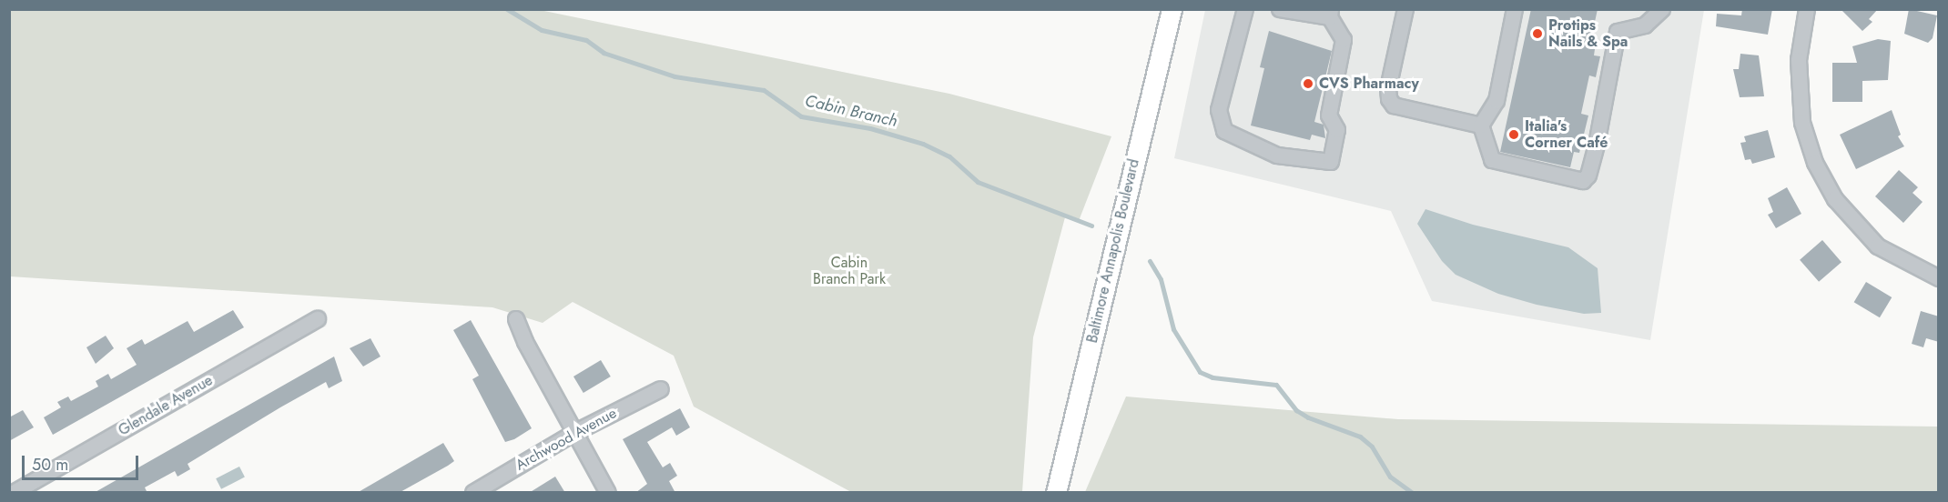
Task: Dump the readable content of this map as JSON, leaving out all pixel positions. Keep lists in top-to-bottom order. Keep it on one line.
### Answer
{"streets":{"main road":["Baltimore Annapolis Boulevard"],"street":["Glendale Avenue","Archwood Avenue"]},"water":["Cabin Branch"],"parks":["Cabin Branch Park"],"places":["Protips Nails & Spa","CVS Pharmacy","Italia's Corner Café"],"scale_bar":"50 m"}
